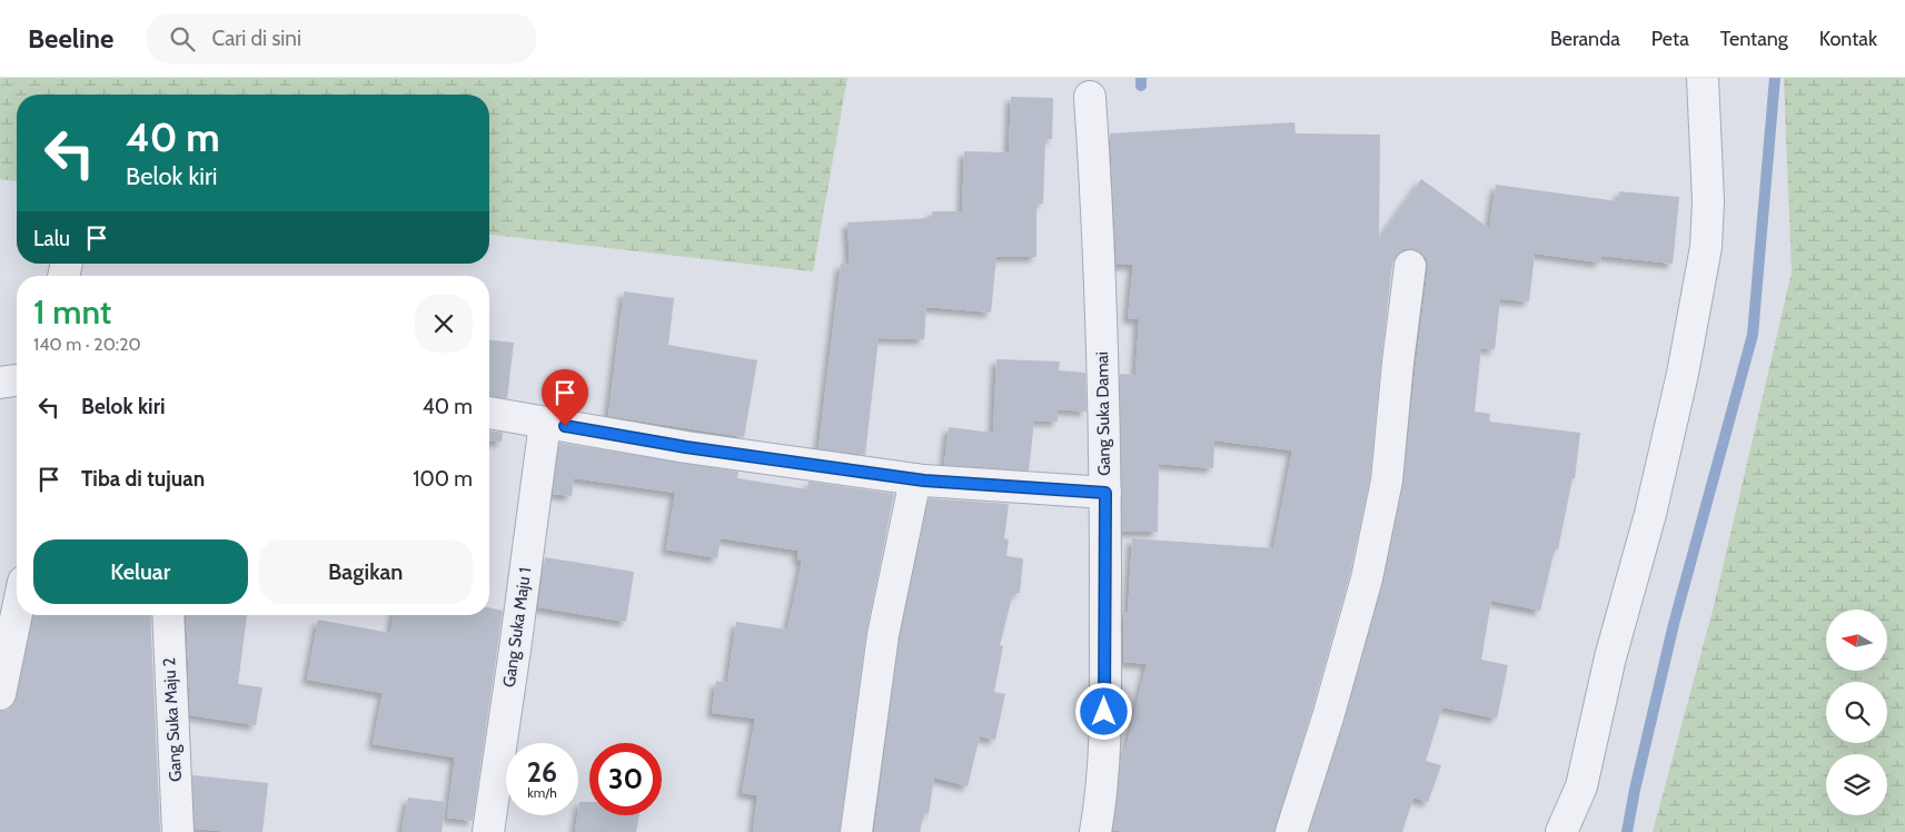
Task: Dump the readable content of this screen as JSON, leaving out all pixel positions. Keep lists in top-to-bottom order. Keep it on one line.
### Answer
{"streets":{"street":["Gang Suka Damai","Gang Suka Maju 1","Gang Suka Maju 2"]},"north":"left","page":{"header":"Beeline","search":"Cari di sini","nav":["Beranda","Peta","Tentang","Kontak"],"turn":["40 m","Belok kiri"],"then":"Lalu","heading":["1 mnt","140 m · 20:20"],"list":[{"name":"Belok kiri","value":"40 m"},{"name":"Tiba di tujuan","value":"100 m"}],"buttons":["Keluar","Bagikan"],"speed":"26 km/h","limit":"30"}}
